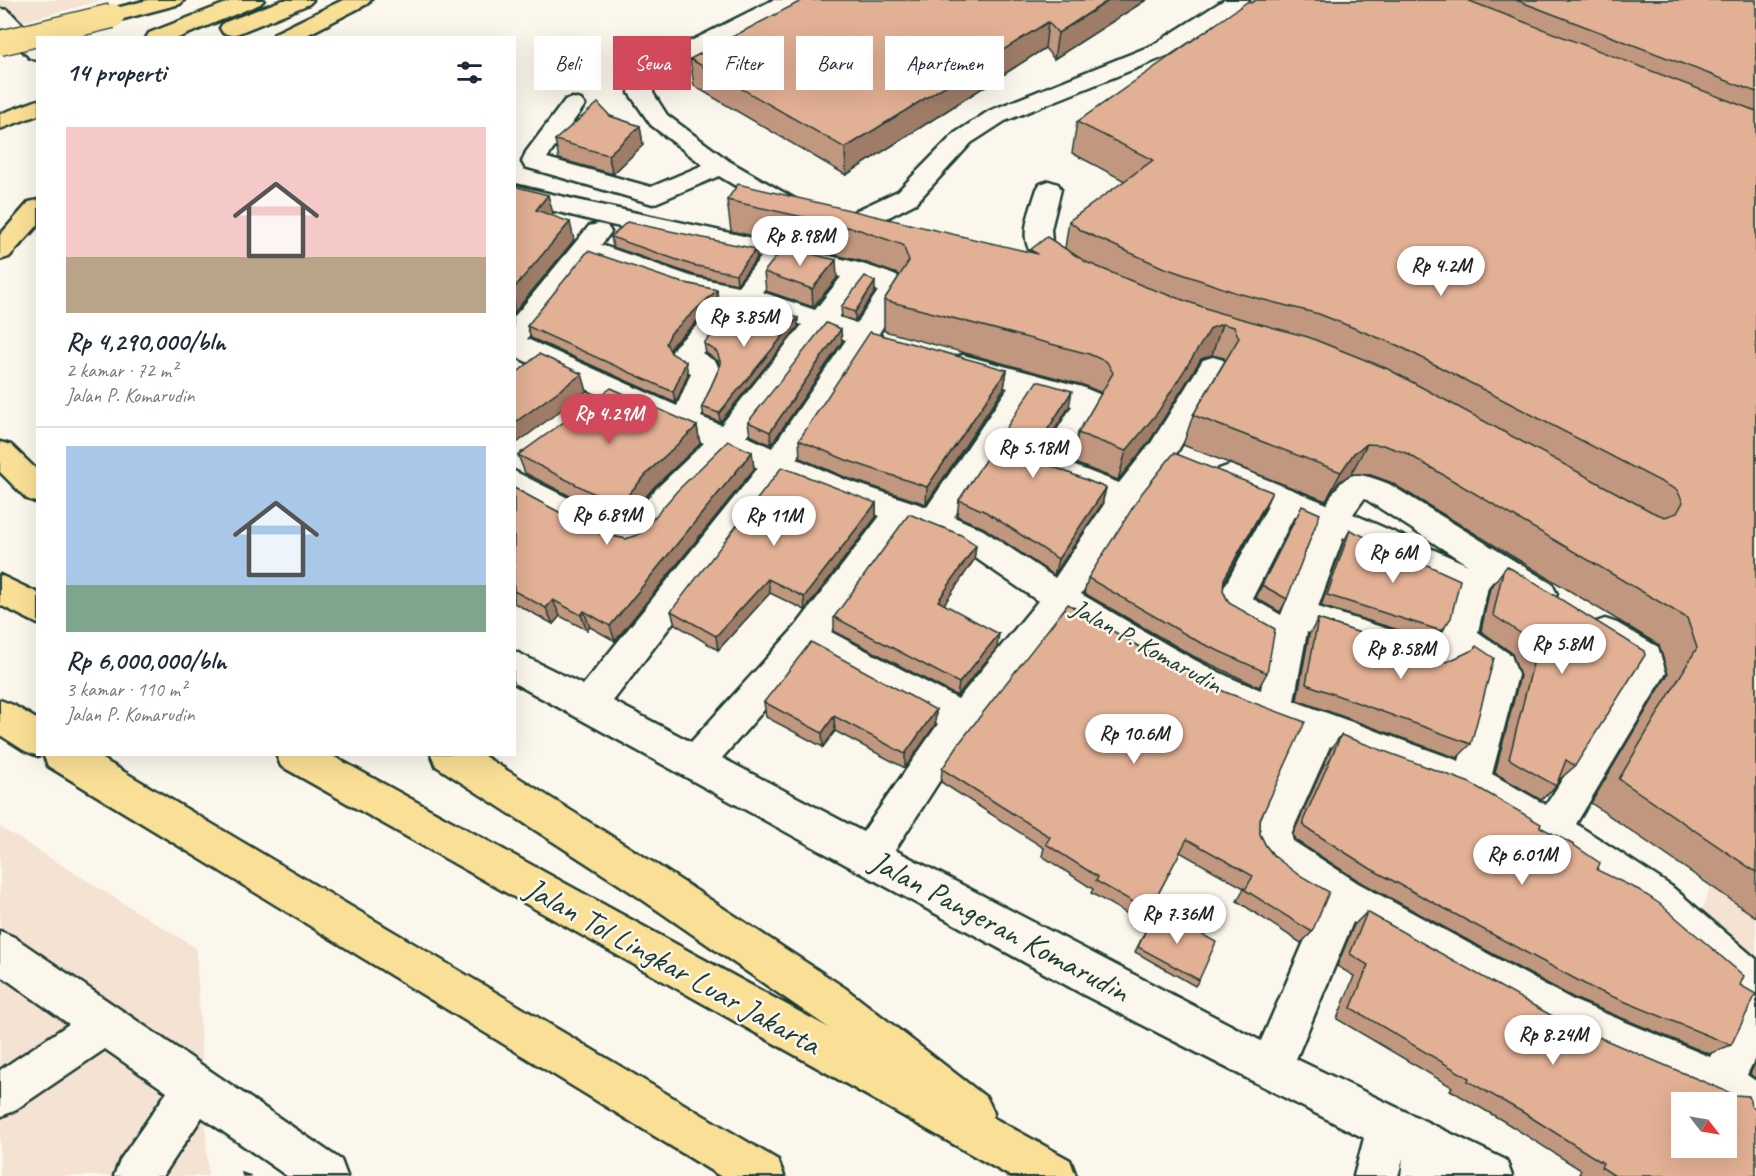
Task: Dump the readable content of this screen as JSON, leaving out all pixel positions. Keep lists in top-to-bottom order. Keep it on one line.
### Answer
{"streets":{"highway":["Jalan Tol Lingkar Luar Jakarta"],"street":["Jalan P. Komarudin","Jalan Pangeran Komarudin"]},"north":"bottom right","page":{"chip":["Beli","Sewa","Filter","Baru","Apartemen"],"heading":"14 properti","list":[{"name":"Rp 4,290,000/bln","note":"2 kamar · 72 m² · Jalan P. Komarudin"},{"name":"Rp 6,000,000/bln","note":"3 kamar · 110 m² · Jalan P. Komarudin"}],"price":["Rp 8.98M","Rp 4.2M","Rp 3.85M","Rp 4.29M","Rp 5.18M","Rp 6.89M","Rp 11M","Rp 6M","Rp 5.8M","Rp 8.58M","Rp 10.6M","Rp 6.01M","Rp 7.36M","Rp 8.24M"]}}
